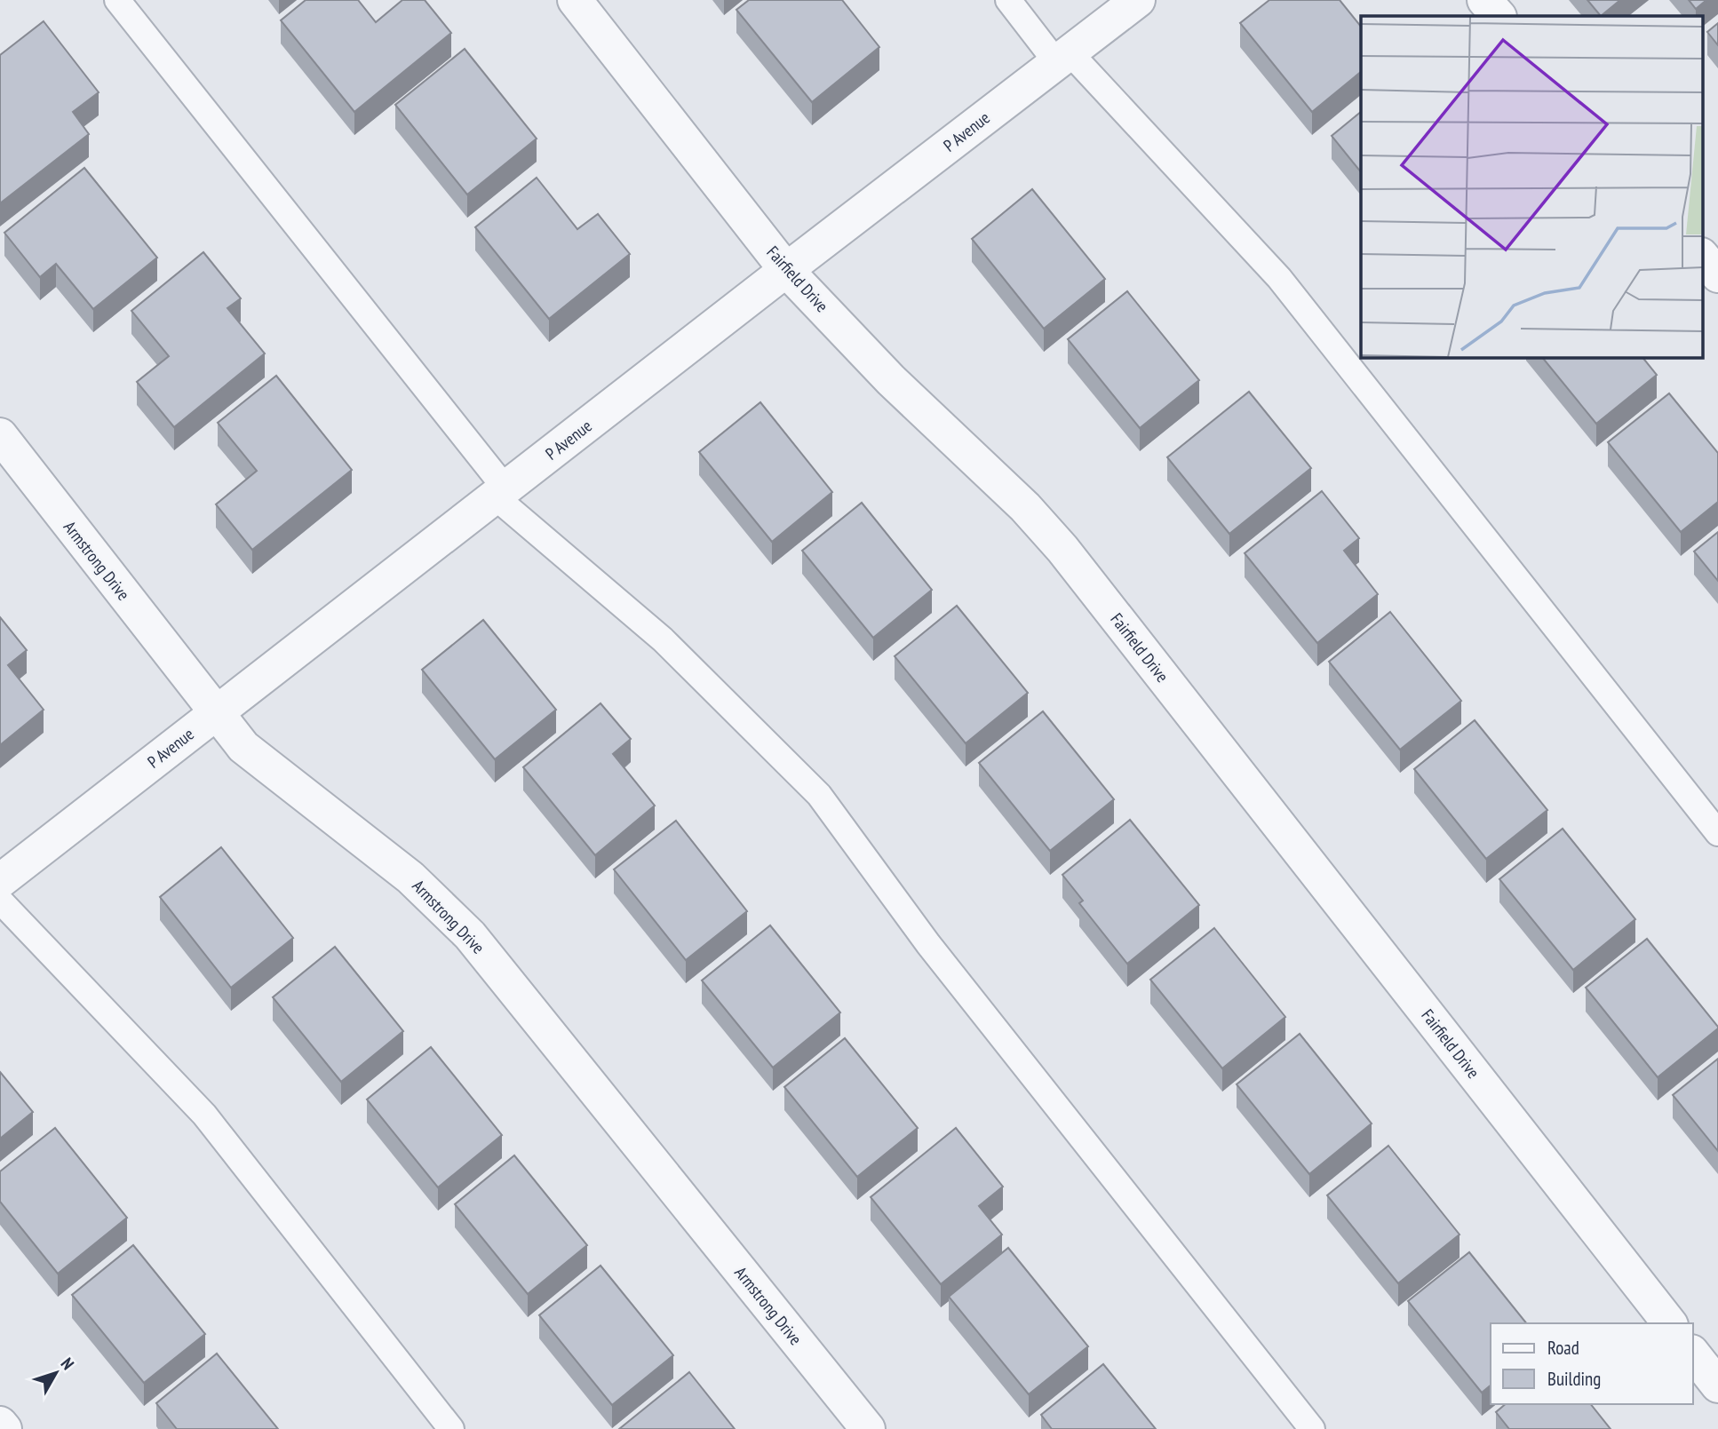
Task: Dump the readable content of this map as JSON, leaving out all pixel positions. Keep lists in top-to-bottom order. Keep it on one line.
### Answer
{"streets":{"street":["P Avenue","Fairfield Drive","Armstrong Drive"]},"crossings":[["P Avenue","Fairfield Drive"],["P Avenue","Armstrong Drive"]],"legend":["Road","Building"],"north":"top right"}
